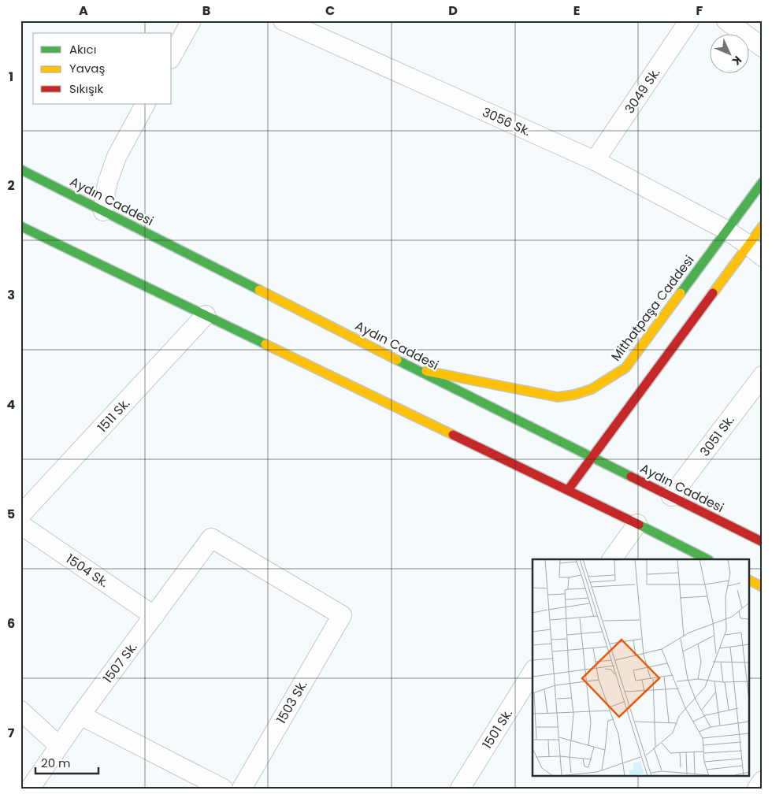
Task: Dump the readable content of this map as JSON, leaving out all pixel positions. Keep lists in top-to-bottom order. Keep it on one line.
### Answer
{"streets":{"main road":["Aydın Caddesi","Mithatpaşa Caddesi"],"street":["3049 Sk.","3056 Sk.","1511 Sk.","3051 Sk.","1504 Sk.","1507 Sk.","1503 Sk.","1501 Sk."]},"crossings":[["3049 Sk.","3056 Sk."],["3056 Sk.","Mithatpaşa Caddesi"],["Aydın Caddesi","Mithatpaşa Caddesi"],["Aydın Caddesi","3051 Sk."],["1504 Sk.","1507 Sk."],["1507 Sk.","1503 Sk."]],"legend":["Akıcı","Yavaş","Sıkışık"],"scale_bar":"20 m","north":"bottom right","grid":{"columns":["A","B","C","D","E","F"],"rows":["1","2","3","4","5","6","7"]}}
